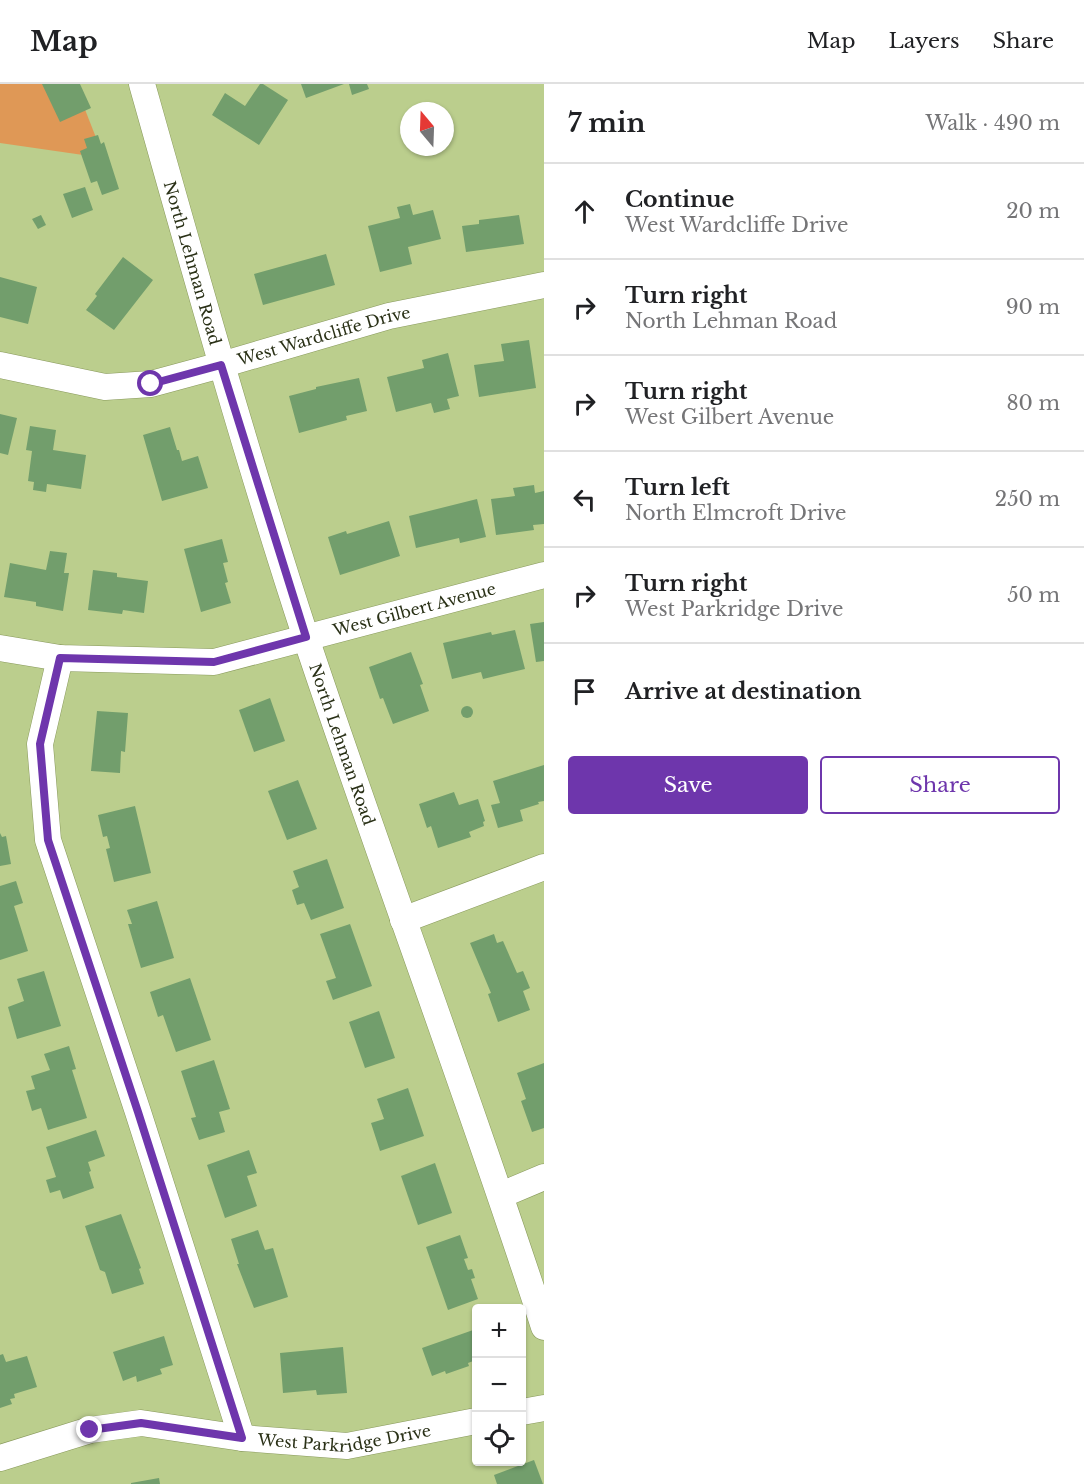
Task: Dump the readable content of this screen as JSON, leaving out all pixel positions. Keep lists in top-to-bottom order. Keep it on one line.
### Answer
{"streets":{"street":["North Lehman Road","West Wardcliffe Drive","West Gilbert Avenue","West Parkridge Drive"]},"crossings":[["North Lehman Road","West Wardcliffe Drive"],["North Lehman Road","West Gilbert Avenue"]],"north":"top","page":{"header":"Map","nav":["Map","Layers","Share"],"heading":["7 min","Walk · 490 m"],"list":[["Continue","West Wardcliffe Drive","20 m"],["Turn right","North Lehman Road","90 m"],["Turn right","West Gilbert Avenue","80 m"],["Turn left","North Elmcroft Drive","250 m"],["Turn right","West Parkridge Drive","50 m"],"Arrive at destination"],"buttons":["Save","Share"],"map_buttons":["+","−"]}}
